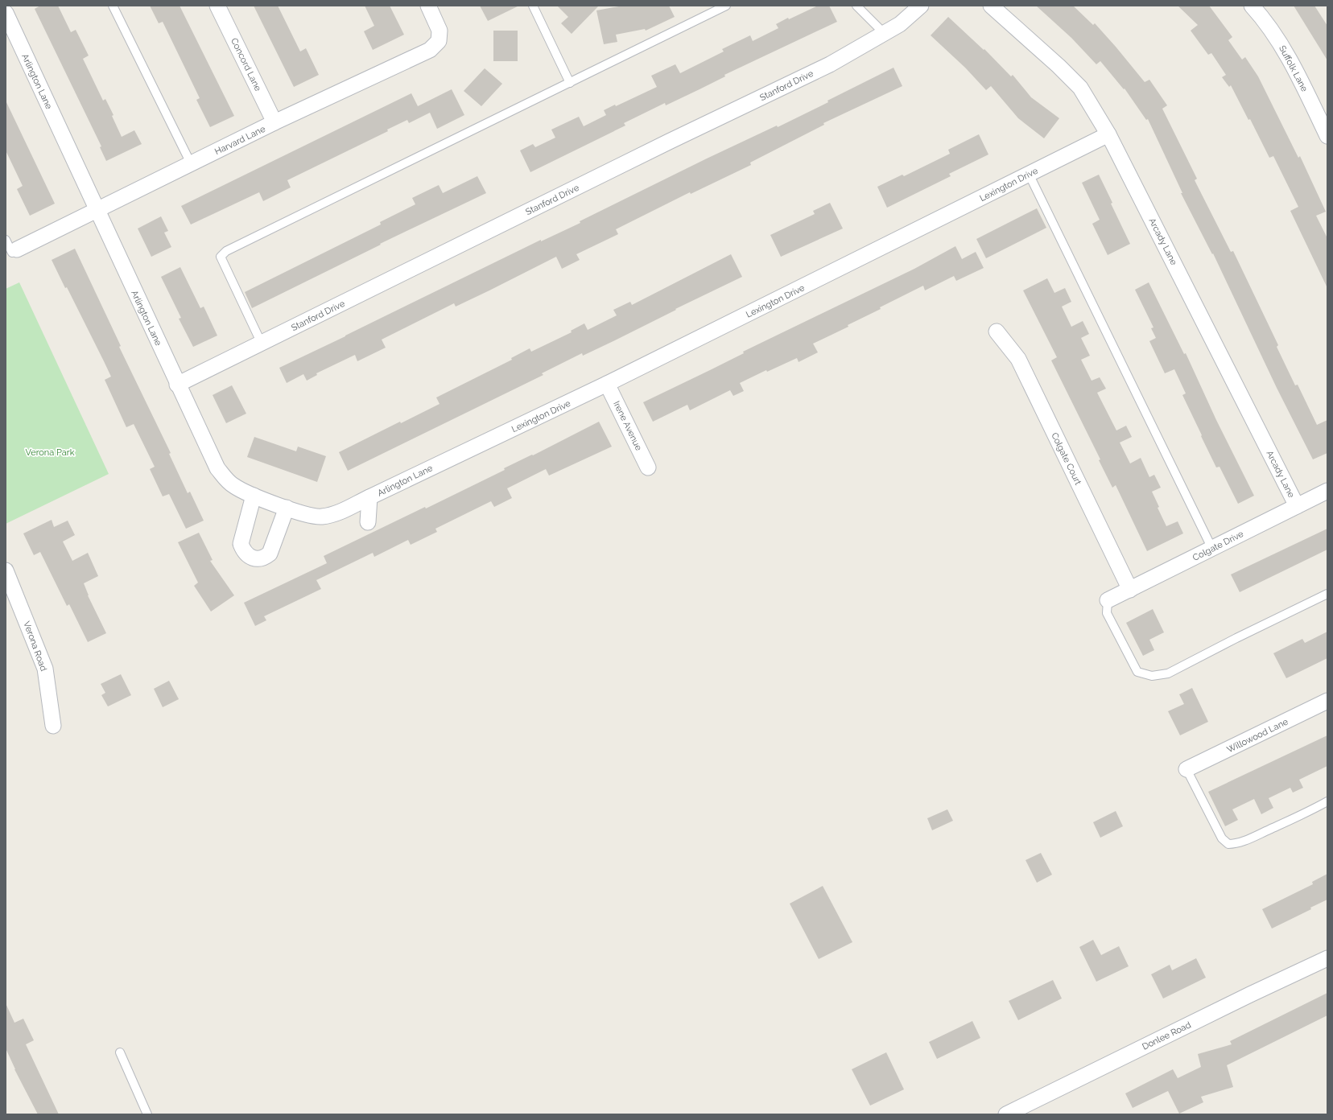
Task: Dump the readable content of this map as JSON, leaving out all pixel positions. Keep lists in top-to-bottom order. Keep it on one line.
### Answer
{"streets":{"street":["Concord Lane","Suffolk Lane","Arlington Lane","Stanford Drive","Harvard Lane","Lexington Drive","Arcady Lane","Irene Avenue","Colgate Court","Colgate Drive","Verona Road","Willowood Lane","Donlee Road"]},"crossings":[["Concord Lane","Harvard Lane"],["Arlington Lane","Stanford Drive"],["Arlington Lane","Harvard Lane"],["Arlington Lane","Lexington Drive"],["Lexington Drive","Arcady Lane"],["Lexington Drive","Irene Avenue"],["Arcady Lane","Colgate Drive"],["Colgate Court","Colgate Drive"]],"parks":["Verona Park"]}
